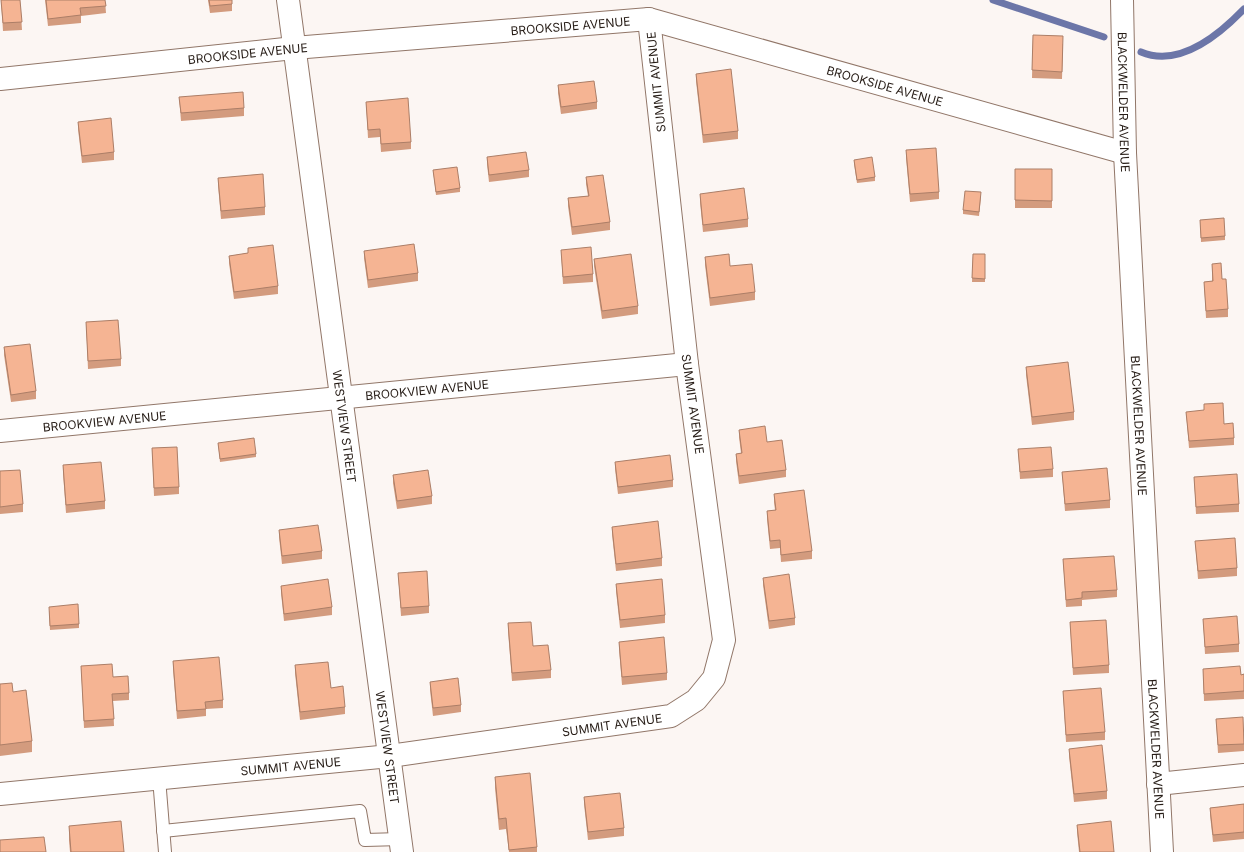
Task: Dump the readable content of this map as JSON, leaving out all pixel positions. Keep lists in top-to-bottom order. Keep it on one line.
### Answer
{"streets":{"street":["BROOKSIDE AVENUE","SUMMIT AVENUE","BLACKWELDER AVENUE","BROOKVIEW AVENUE","WESTVIEW STREET"]},"crossings":[["BROOKSIDE AVENUE","SUMMIT AVENUE"],["BROOKSIDE AVENUE","BLACKWELDER AVENUE"],["BROOKSIDE AVENUE","WESTVIEW STREET"],["SUMMIT AVENUE","BROOKVIEW AVENUE"],["SUMMIT AVENUE","WESTVIEW STREET"],["BROOKVIEW AVENUE","WESTVIEW STREET"]]}
